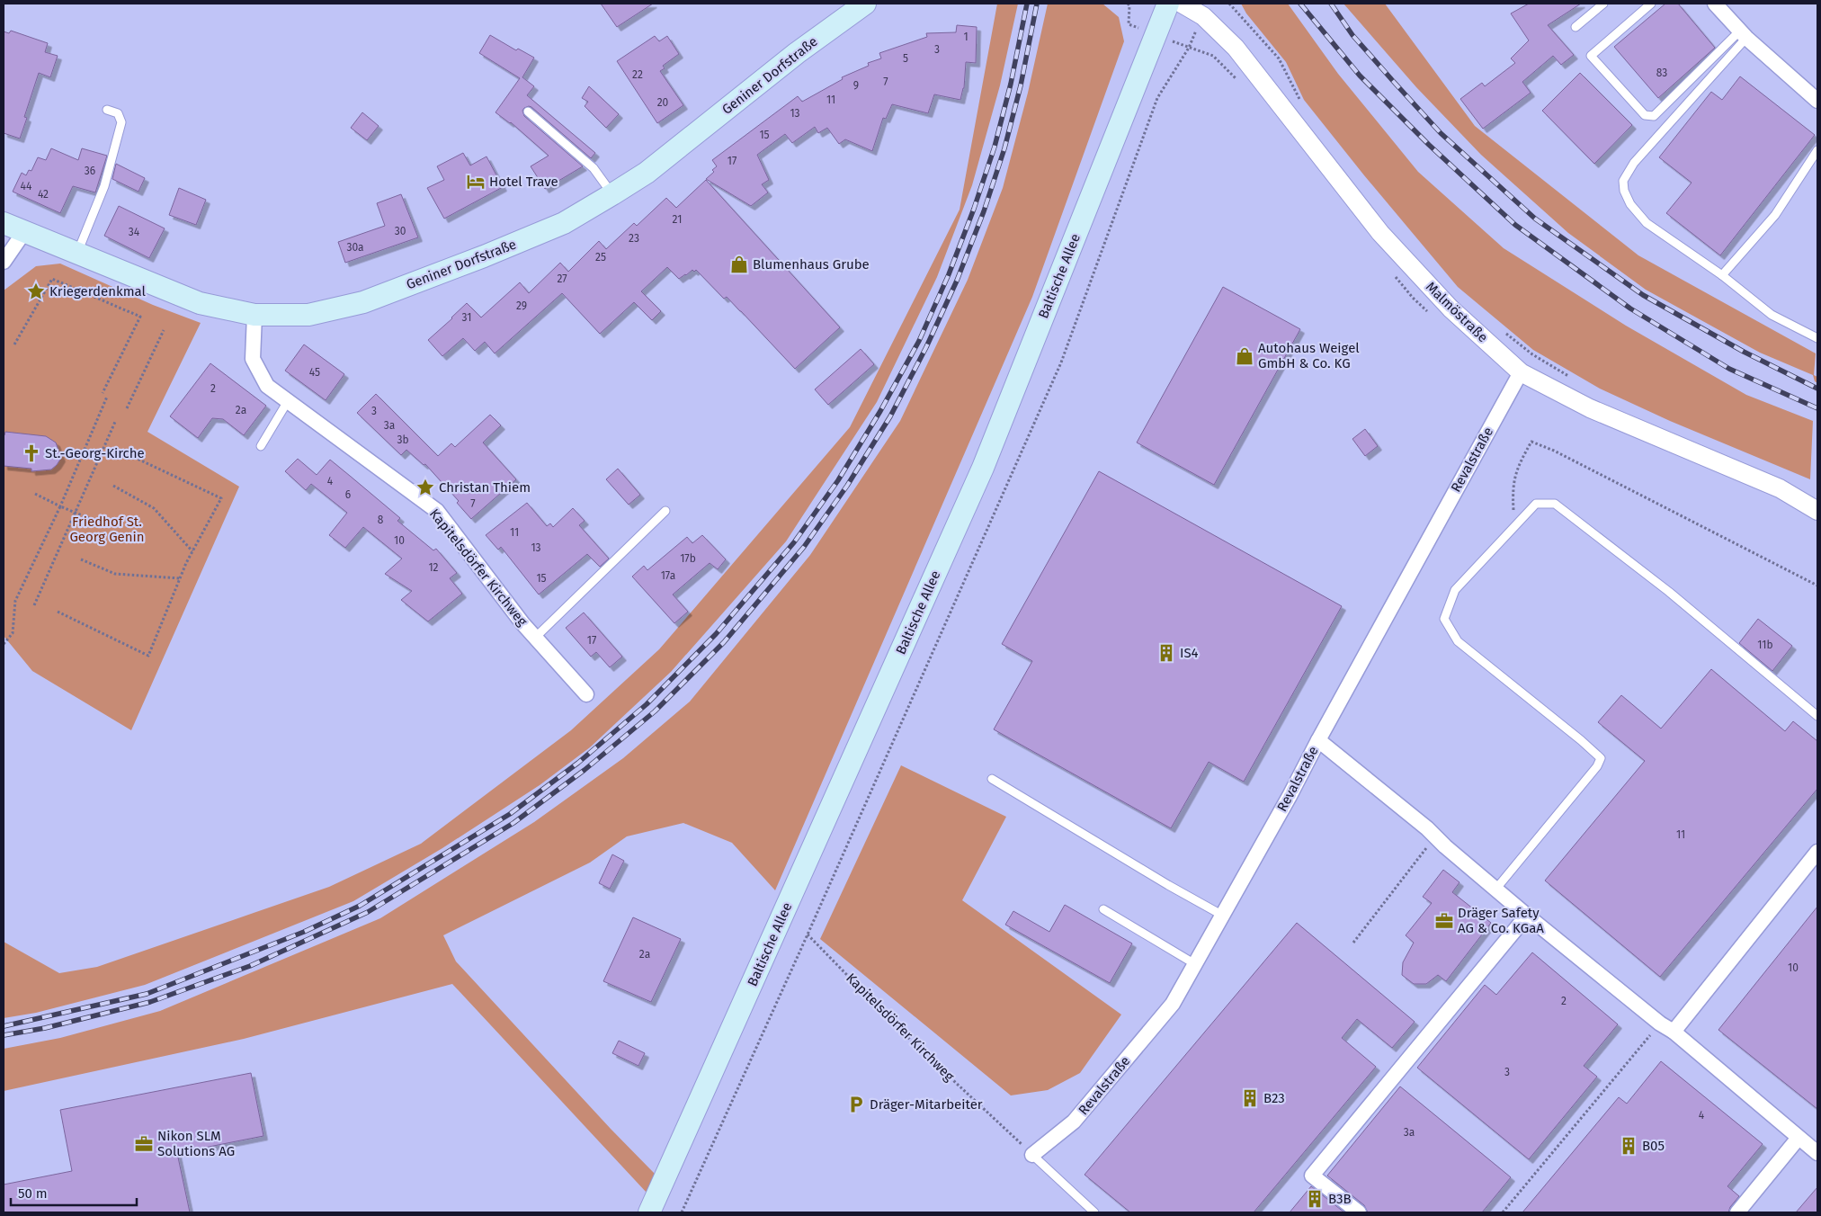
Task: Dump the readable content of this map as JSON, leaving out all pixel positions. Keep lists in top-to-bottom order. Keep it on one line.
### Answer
{"streets":{"main road":["Geniner Dorfstraße","Baltische Allee"],"street":["Malmöstraße","Revalstraße","Kapitelsdörfer Kirchweg"]},"crossings":[["Geniner Dorfstraße","Kapitelsdörfer Kirchweg"],["Malmöstraße","Revalstraße"],["Revalstraße","Kapitelsdörfer Kirchweg"]],"parks":["Friedhof St. Georg Genin"],"places":{"hotel":["Hotel Trave"],"shop":["Blumenhaus Grube","Autohaus Weigel GmbH & Co. KG"],"place":["Kriegerdenkmal","Christan Thiem"],"church":["St.-Georg-Kirche"],"building":["IS4","B23","B05","B3B"],"office":["Dräger Safety AG & Co. KGaA","Nikon SLM Solutions AG"],"parking":["Dräger-Mitarbeiter"]},"house_numbers":["1","3","5","83","22","7","9","11","20","13","15","17","36","44","42","21","30","34","23","30a","25","27","29","31","45","2","2a","3","3a","3b","4","6","7","8","11","10","13","17b","12","17a","15","17","11b","11","2a","10","2","3","4","3a"],"scale_bar":"50 m"}
